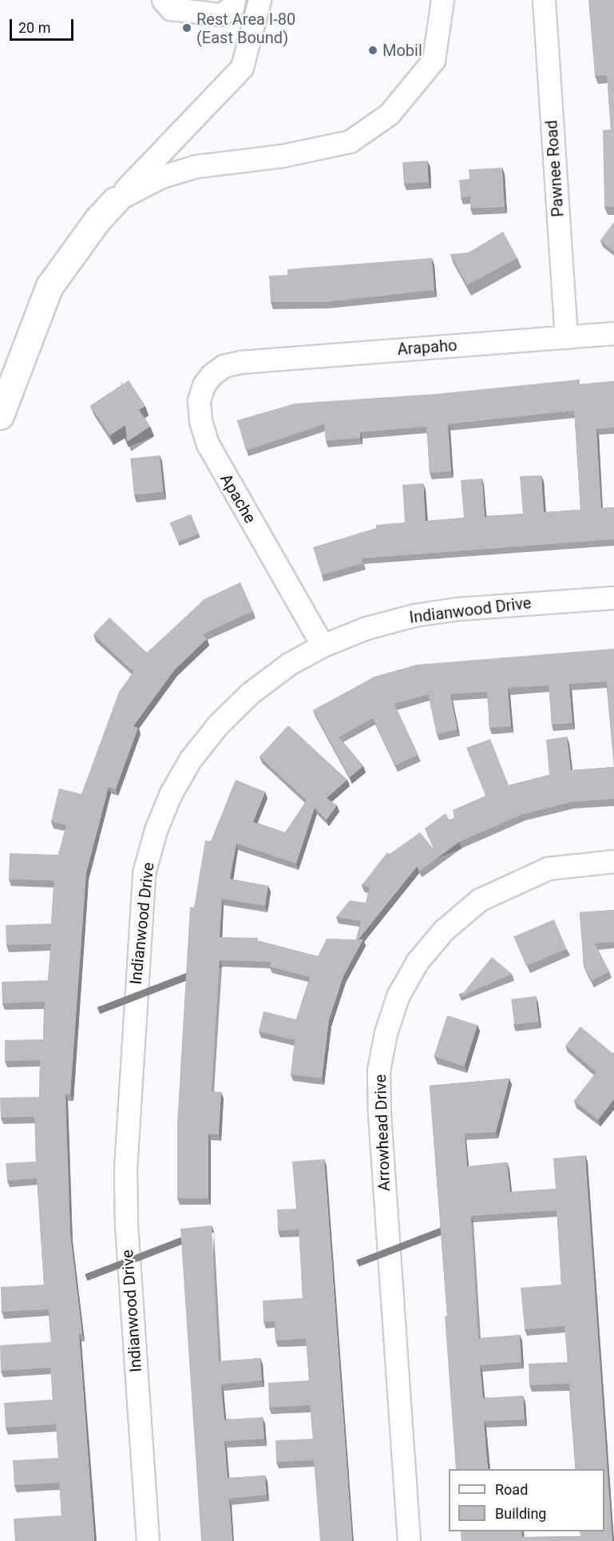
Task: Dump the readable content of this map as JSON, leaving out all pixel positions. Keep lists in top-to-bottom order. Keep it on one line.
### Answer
{"streets":{"street":["Pawnee Road","Arapaho","Apache","Indianwood Drive","Arrowhead Drive"]},"crossings":[["Pawnee Road","Arapaho"],["Arapaho","Apache"],["Apache","Indianwood Drive"]],"places":["Rest Area I-80 (East Bound)","Mobil"],"legend":["Road","Building"],"scale_bar":"20 m"}
